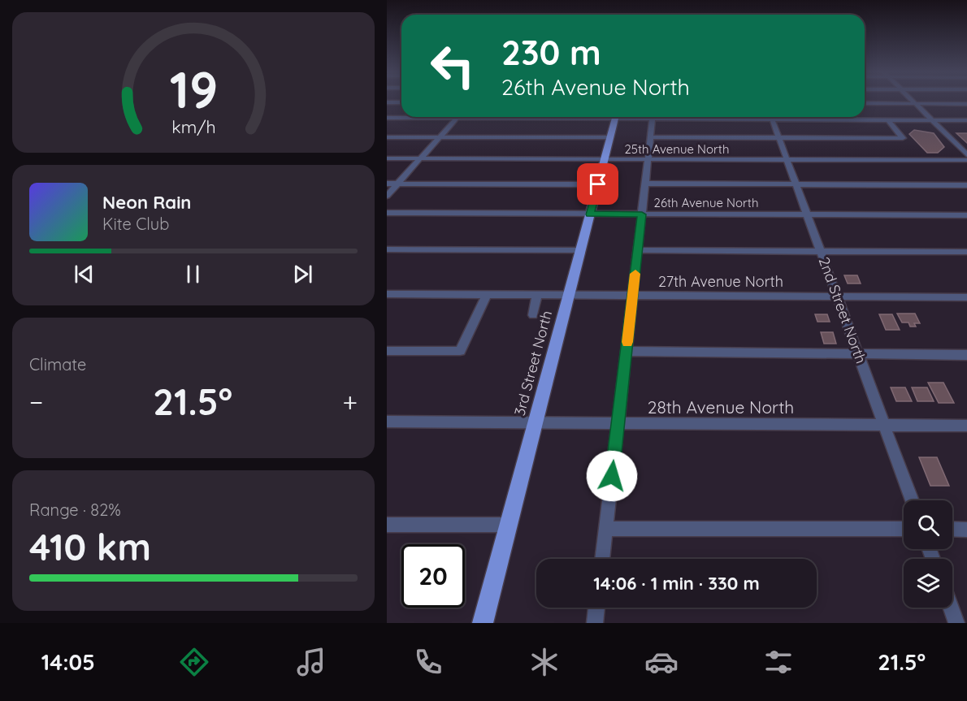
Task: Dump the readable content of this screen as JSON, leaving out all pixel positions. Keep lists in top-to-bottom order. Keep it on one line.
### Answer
{"streets":{"main road":["3rd Street North"],"street":["25th Avenue North","26th Avenue North","27th Avenue North","2nd Street North","28th Avenue North"]},"crossings":[["25th Avenue North","2nd Street North"],["25th Avenue North","3rd Street North"],["26th Avenue North","2nd Street North"],["26th Avenue North","3rd Street North"],["27th Avenue North","2nd Street North"],["27th Avenue North","3rd Street North"],["2nd Street North","28th Avenue North"],["3rd Street North","28th Avenue North"]],"page":{"turn":["230 m","26th Avenue North"],"song":["Neon Rain","Kite Club"],"tile":["Climate",["Range · 82%","410 km"]],"heat":["−","21.5°","+"],"limit":"20","trip":"14:06 · 1 min · 330 m","tabs":["14:05","21.5°"],"gauge":["19","km/h"]}}
